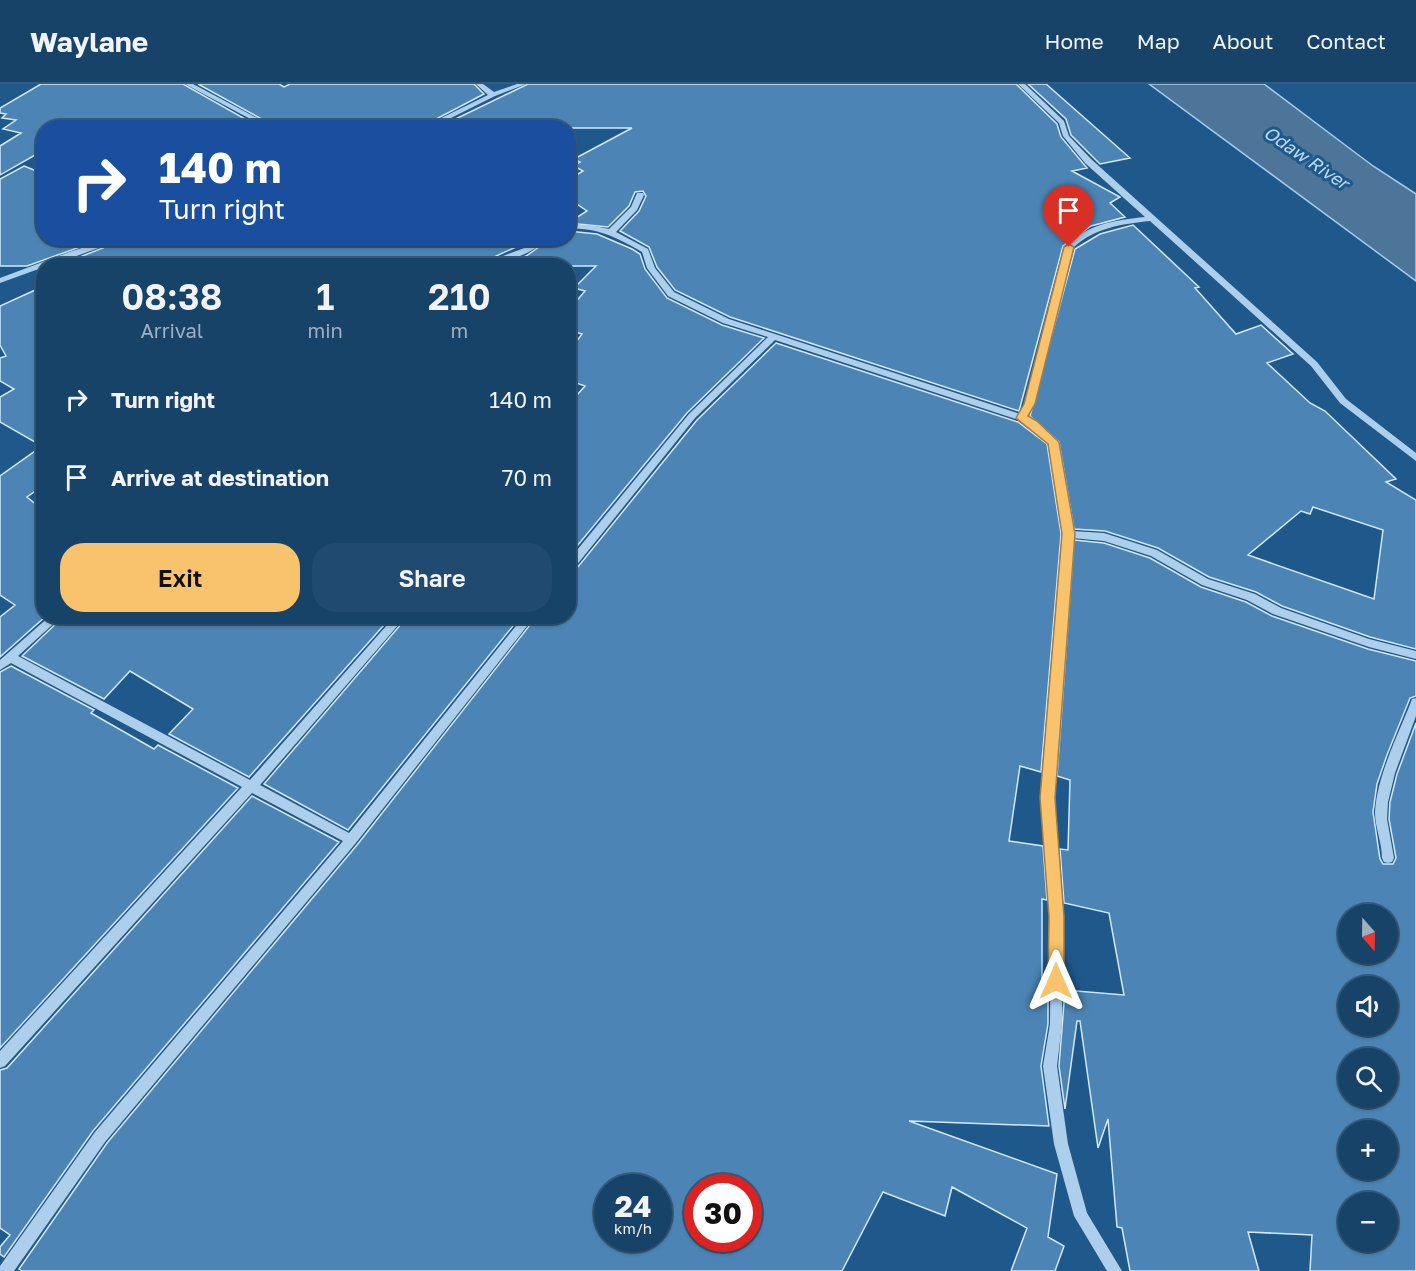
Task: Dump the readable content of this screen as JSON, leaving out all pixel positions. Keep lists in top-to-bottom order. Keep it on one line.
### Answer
{"water":["Odaw River"],"north":"bottom","page":{"header":"Waylane","nav":["Home","Map","About","Contact"],"turn":["140 m","Turn right"],"eta":["08:38","Arrival","1","min","210","m"],"list":[{"name":"Turn right","value":"140 m"},{"name":"Arrive at destination","value":"70 m"}],"buttons":["Exit","Share"],"map_buttons":["+","−"],"speed":"24 km/h","limit":"30"}}
